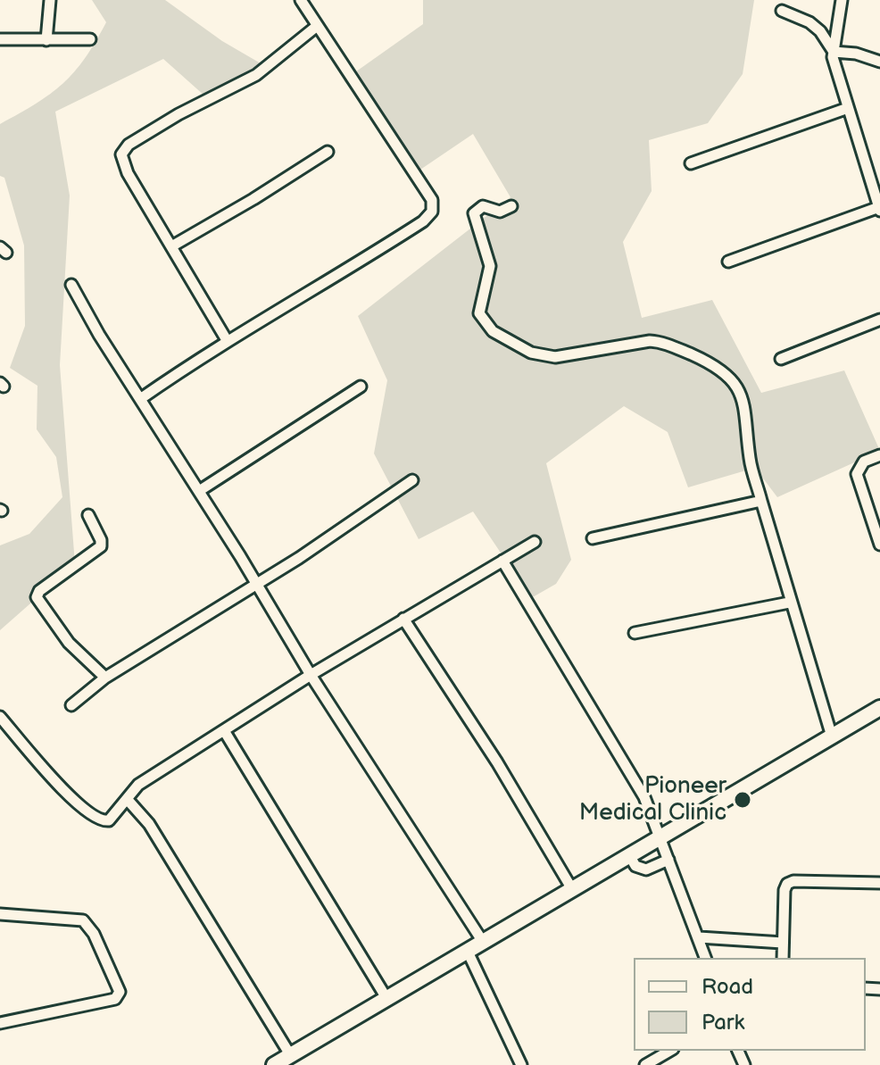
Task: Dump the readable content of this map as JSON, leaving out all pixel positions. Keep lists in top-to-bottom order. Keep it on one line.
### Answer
{"places":["Pioneer Medical Clinic"],"legend":["Road","Park"]}
